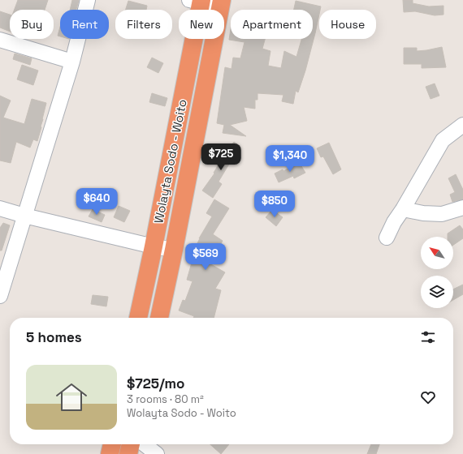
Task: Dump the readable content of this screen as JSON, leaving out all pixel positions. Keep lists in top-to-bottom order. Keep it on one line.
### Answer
{"streets":{"highway":["Wolayta Sodo - Woito"]},"north":"top left","page":{"chip":["Buy","Rent","Filters","New","Apartment","House"],"price":["$725","$1,340","$640","$850","$569"],"heading":"5 homes","list":[{"name":"$725/mo","note":"3 rooms · 80 m² · Wolayta Sodo - Woito"}]}}
